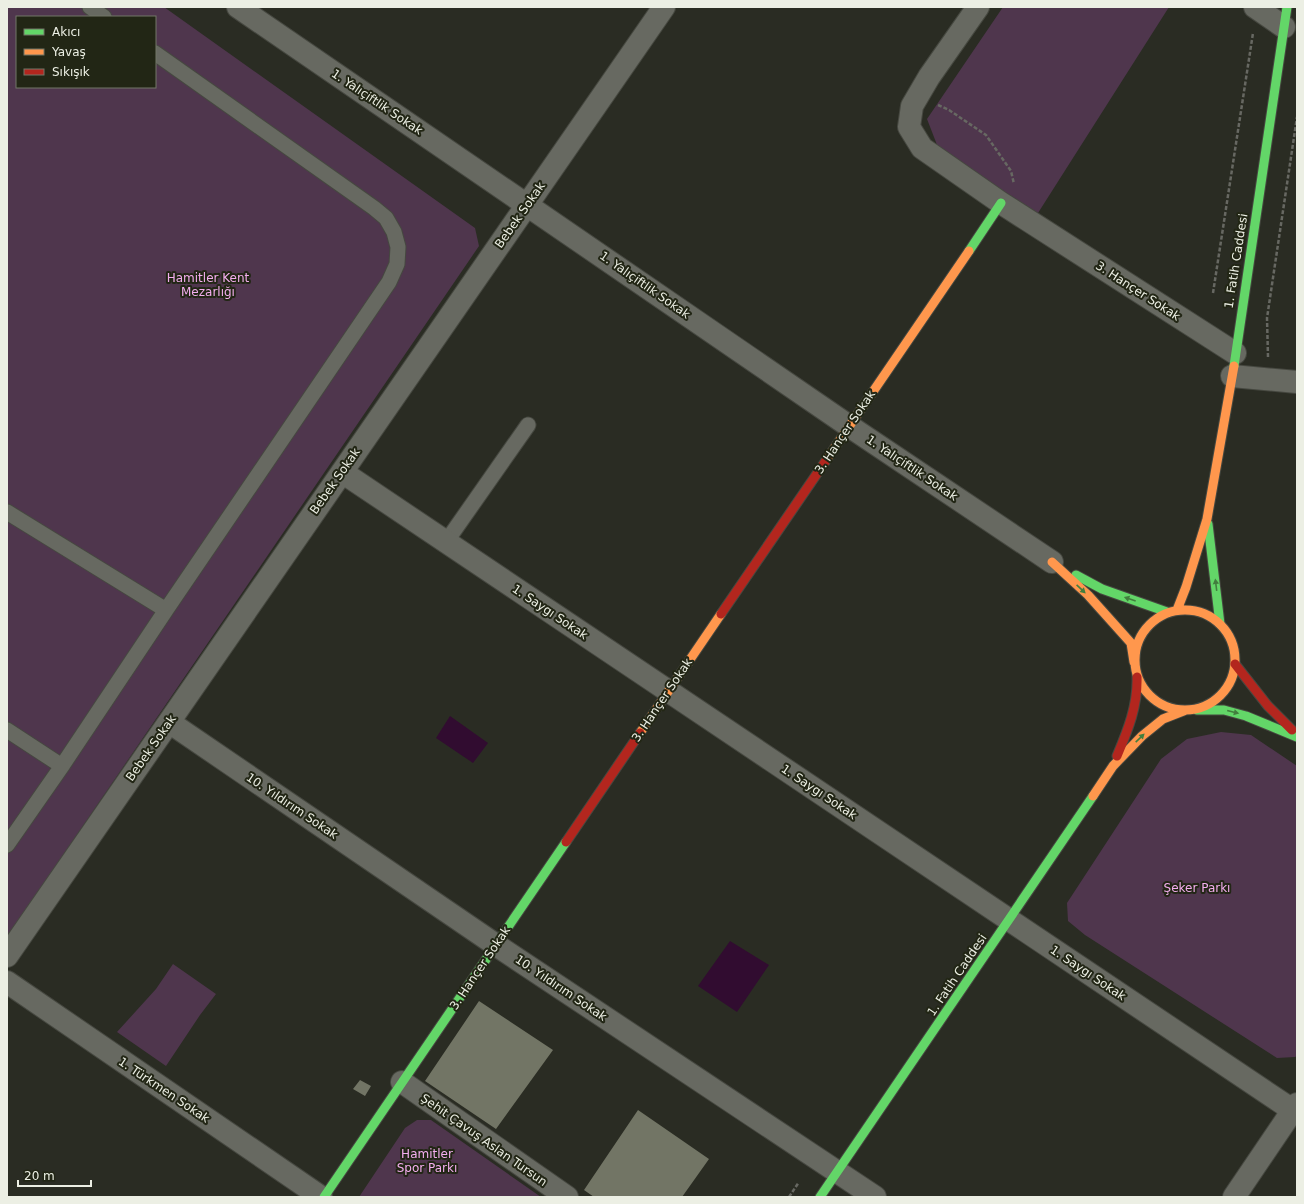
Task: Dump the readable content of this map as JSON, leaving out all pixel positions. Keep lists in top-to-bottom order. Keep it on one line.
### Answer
{"streets":{"street":["1. Yalıçiftlik Sokak","Bebek Sokak","1. Fatih Caddesi","3. Hançer Sokak","1. Saygı Sokak","10. Yıldırım Sokak","1. Türkmen Sokak","Şehit Çavuş Aslan Tursun"]},"crossings":[["1. Yalıçiftlik Sokak","Bebek Sokak"],["1. Yalıçiftlik Sokak","3. Hançer Sokak"],["Bebek Sokak","1. Saygı Sokak"],["Bebek Sokak","10. Yıldırım Sokak"],["1. Fatih Caddesi","3. Hançer Sokak"],["1. Fatih Caddesi","1. Saygı Sokak"],["1. Fatih Caddesi","10. Yıldırım Sokak"],["3. Hançer Sokak","1. Saygı Sokak"],["3. Hançer Sokak","10. Yıldırım Sokak"],["3. Hançer Sokak","1. Türkmen Sokak"],["3. Hançer Sokak","Şehit Çavuş Aslan Tursun"]],"parks":["Hamitler Kent Mezarlığı","Şeker Parkı","Hamitler Spor Parkı"],"legend":["Akıcı","Yavaş","Sıkışık"],"scale_bar":"20 m"}
